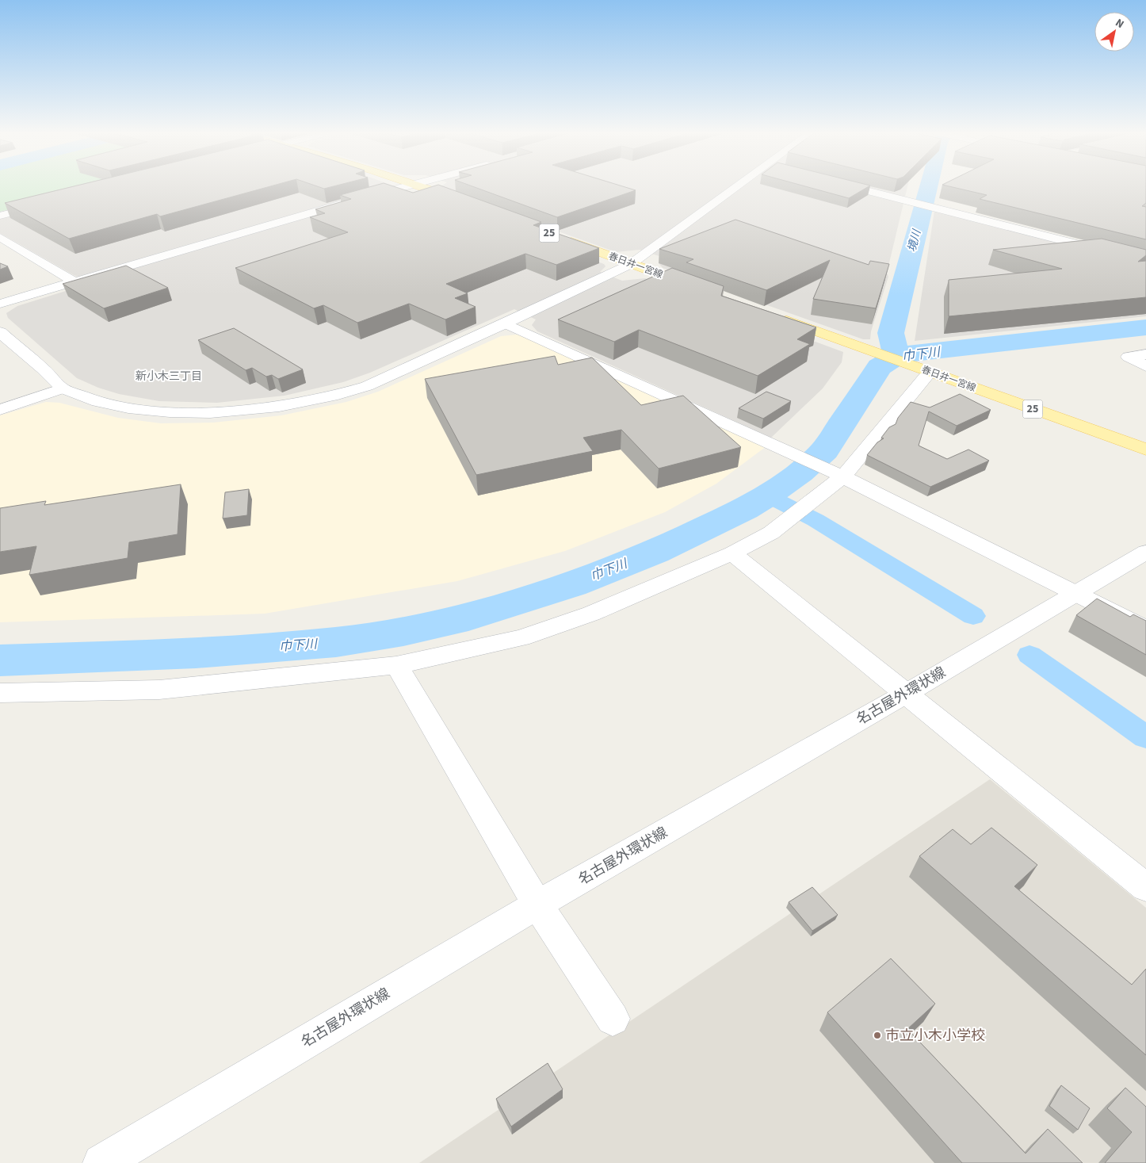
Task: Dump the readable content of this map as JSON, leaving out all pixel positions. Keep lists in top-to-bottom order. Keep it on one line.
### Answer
{"streets":{"main road":["25","春日井一宮線"],"street":["名古屋外環状線"]},"districts":["新小木三丁目"],"water":["境川","巾下川"],"places":["市立小木小学校"],"north":"top right"}
